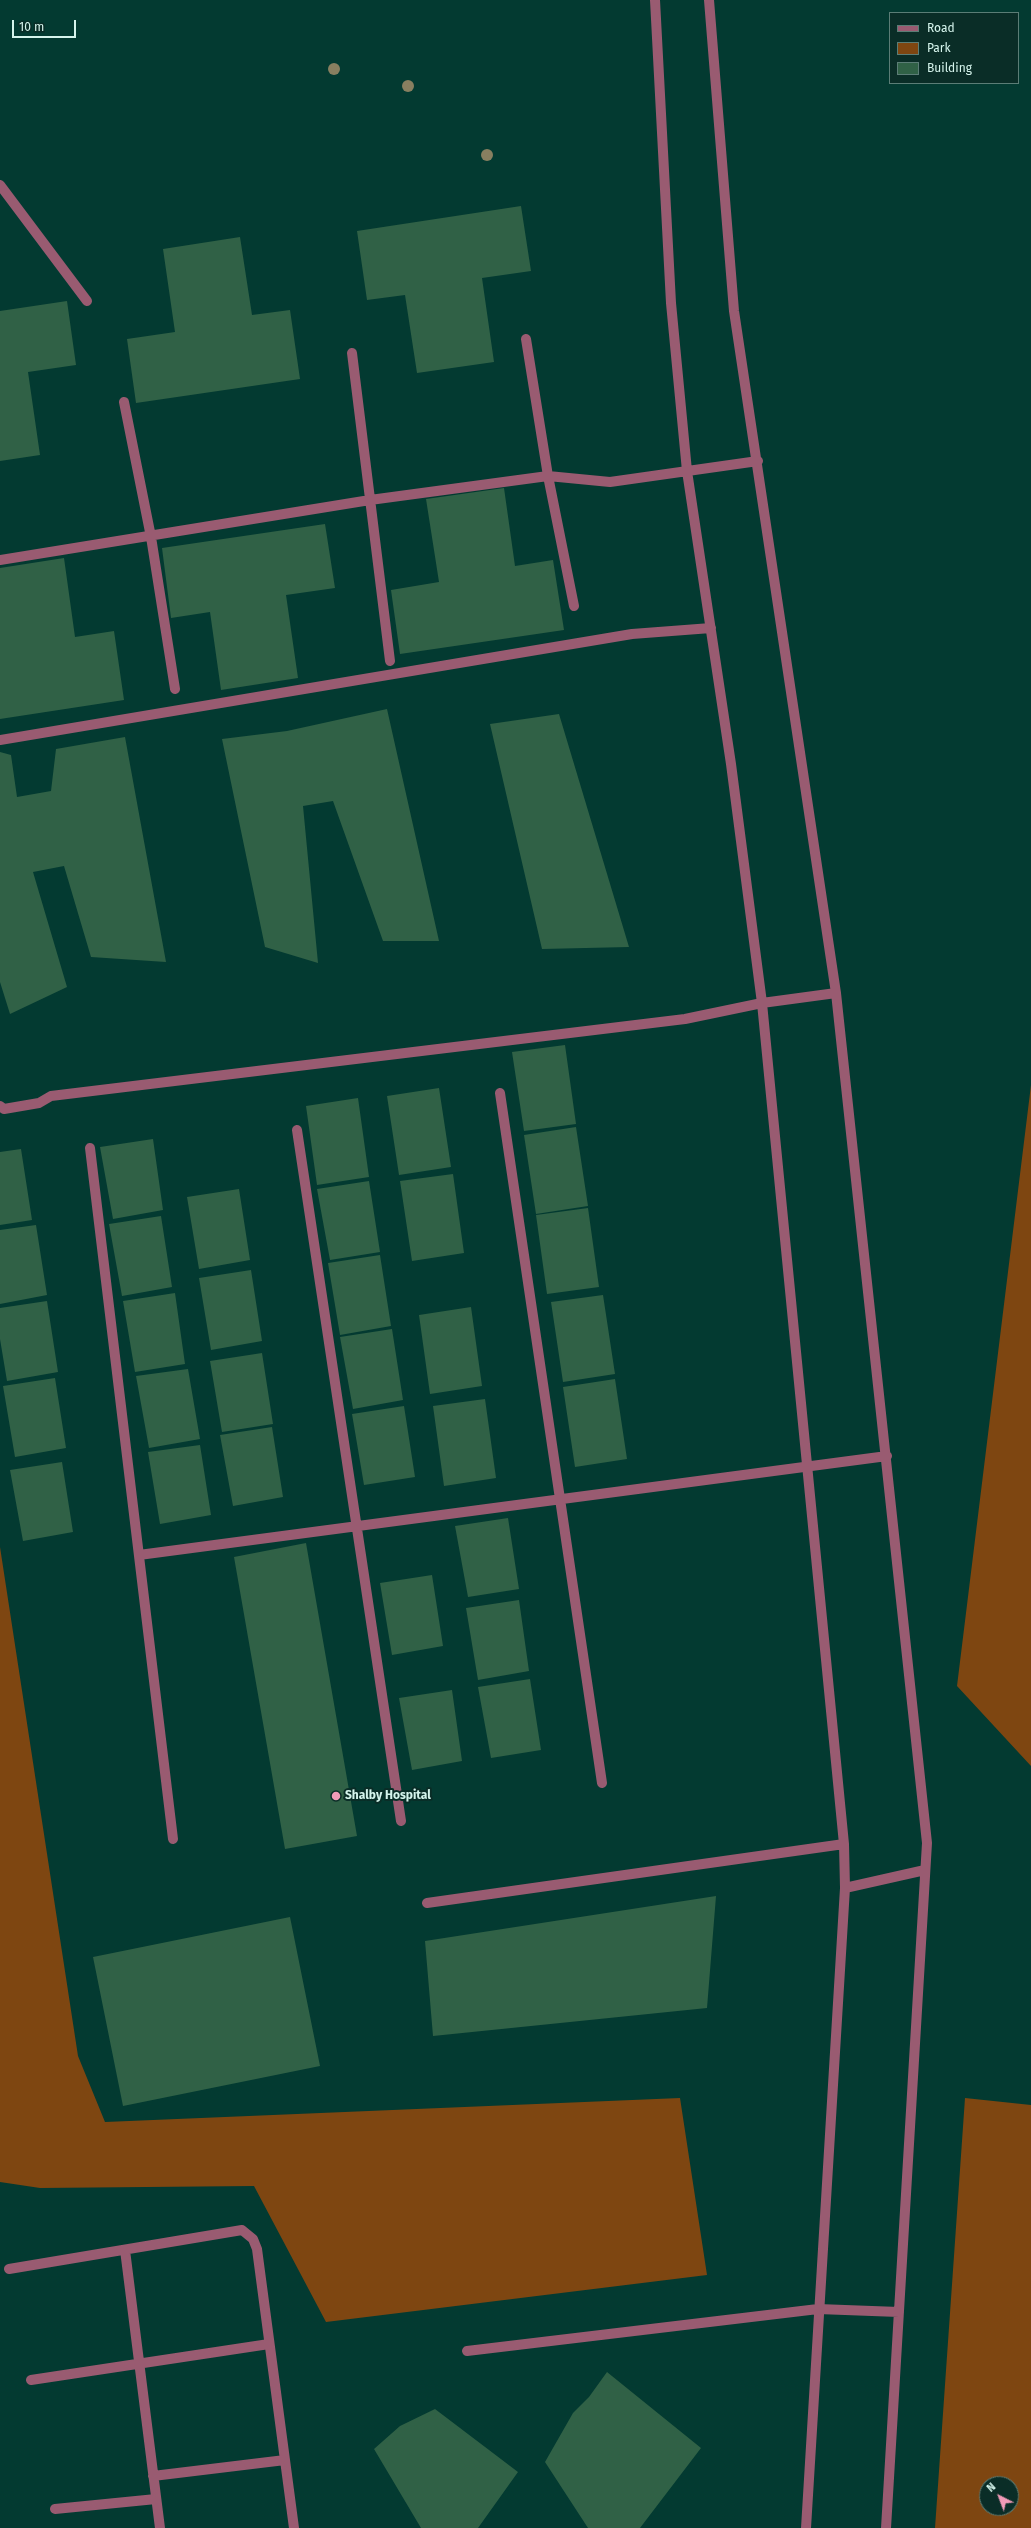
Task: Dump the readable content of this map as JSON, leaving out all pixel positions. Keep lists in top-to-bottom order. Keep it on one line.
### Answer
{"places":["Shalby Hospital"],"legend":["Road","Park","Building"],"scale_bar":"10 m","north":"top left"}
